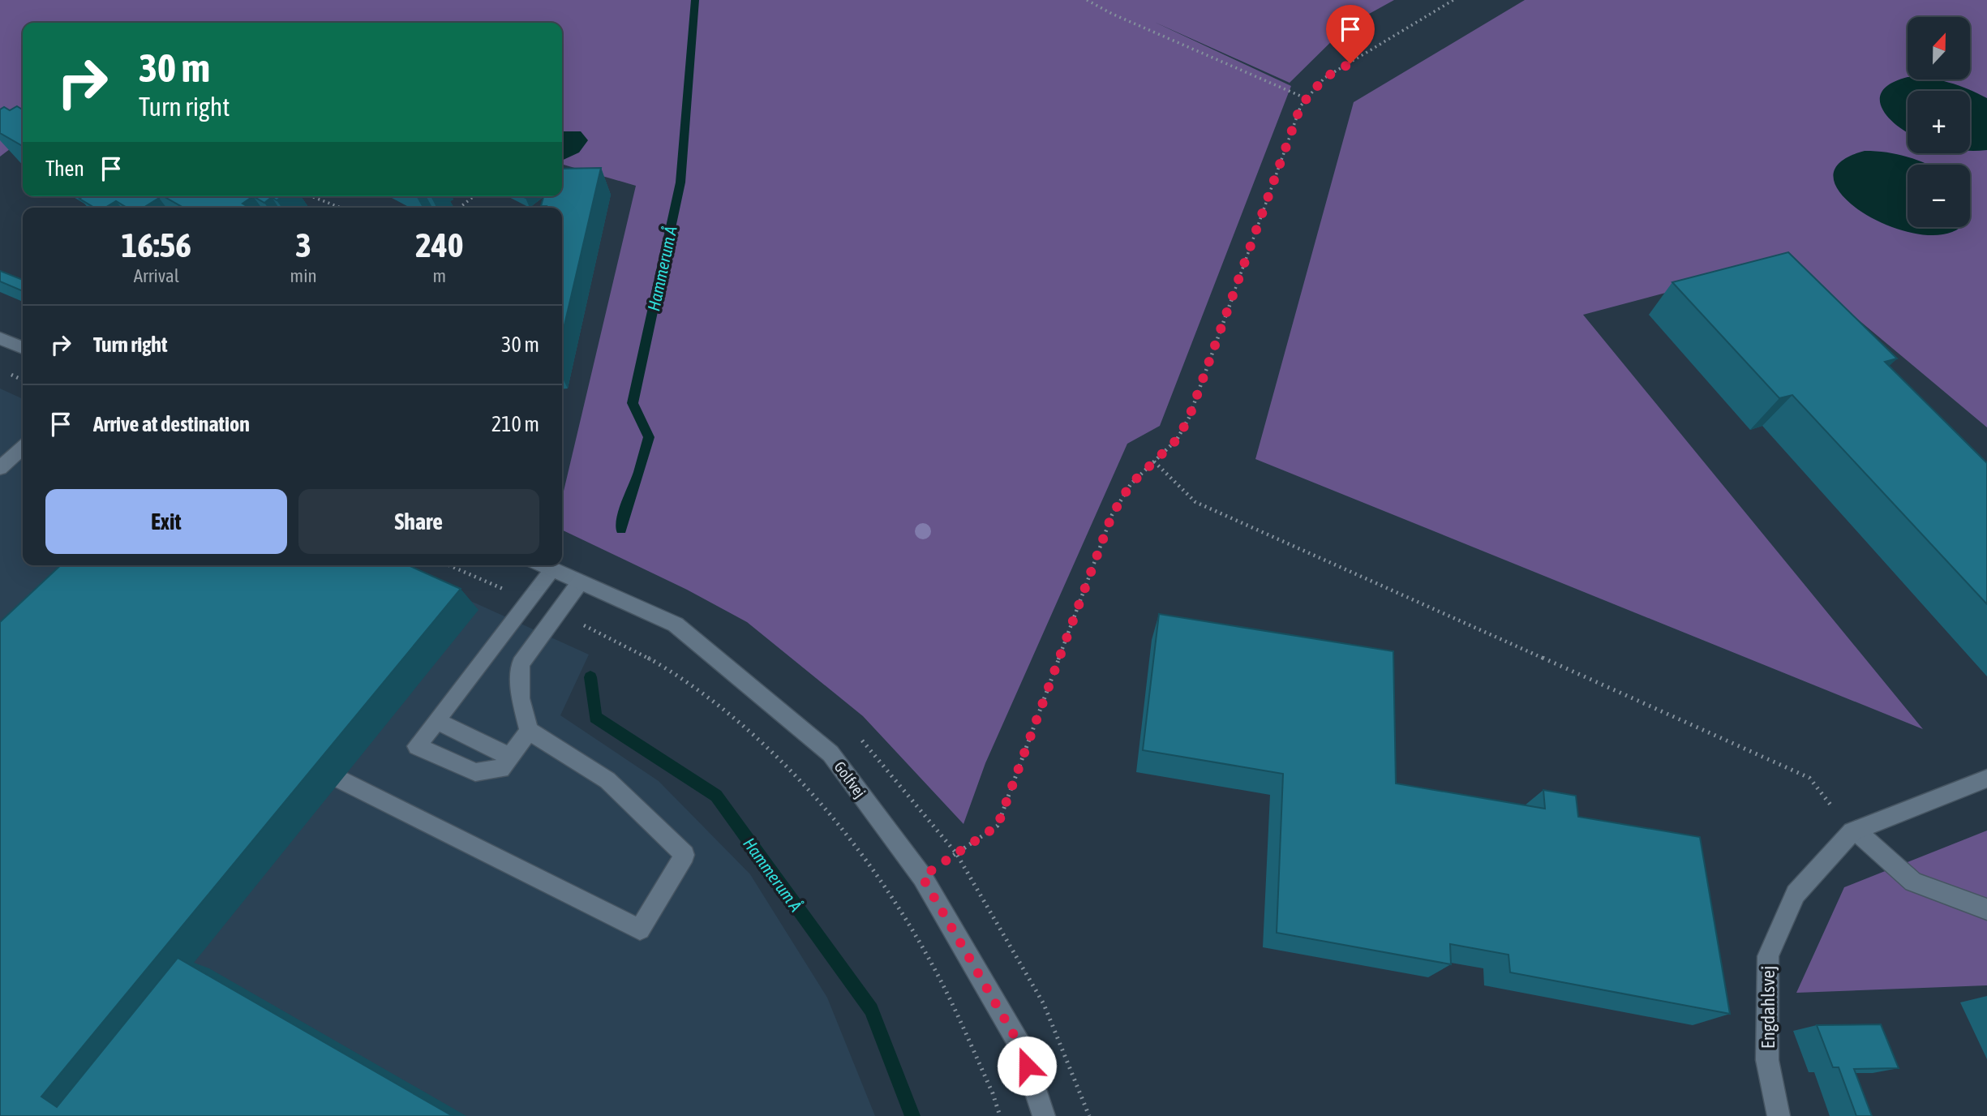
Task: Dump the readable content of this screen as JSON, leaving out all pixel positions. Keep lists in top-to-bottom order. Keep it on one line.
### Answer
{"streets":{"street":["Golfvej","Engdahlsvej"]},"water":["Hammerum Å"],"north":"top","page":{"map_buttons":["+","−"],"turn":["30 m","Turn right"],"then":"Then","eta":["16:56","Arrival","3","min","240","m"],"list":[{"name":"Turn right","value":"30 m"},{"name":"Arrive at destination","value":"210 m"}],"buttons":["Exit","Share"]}}
